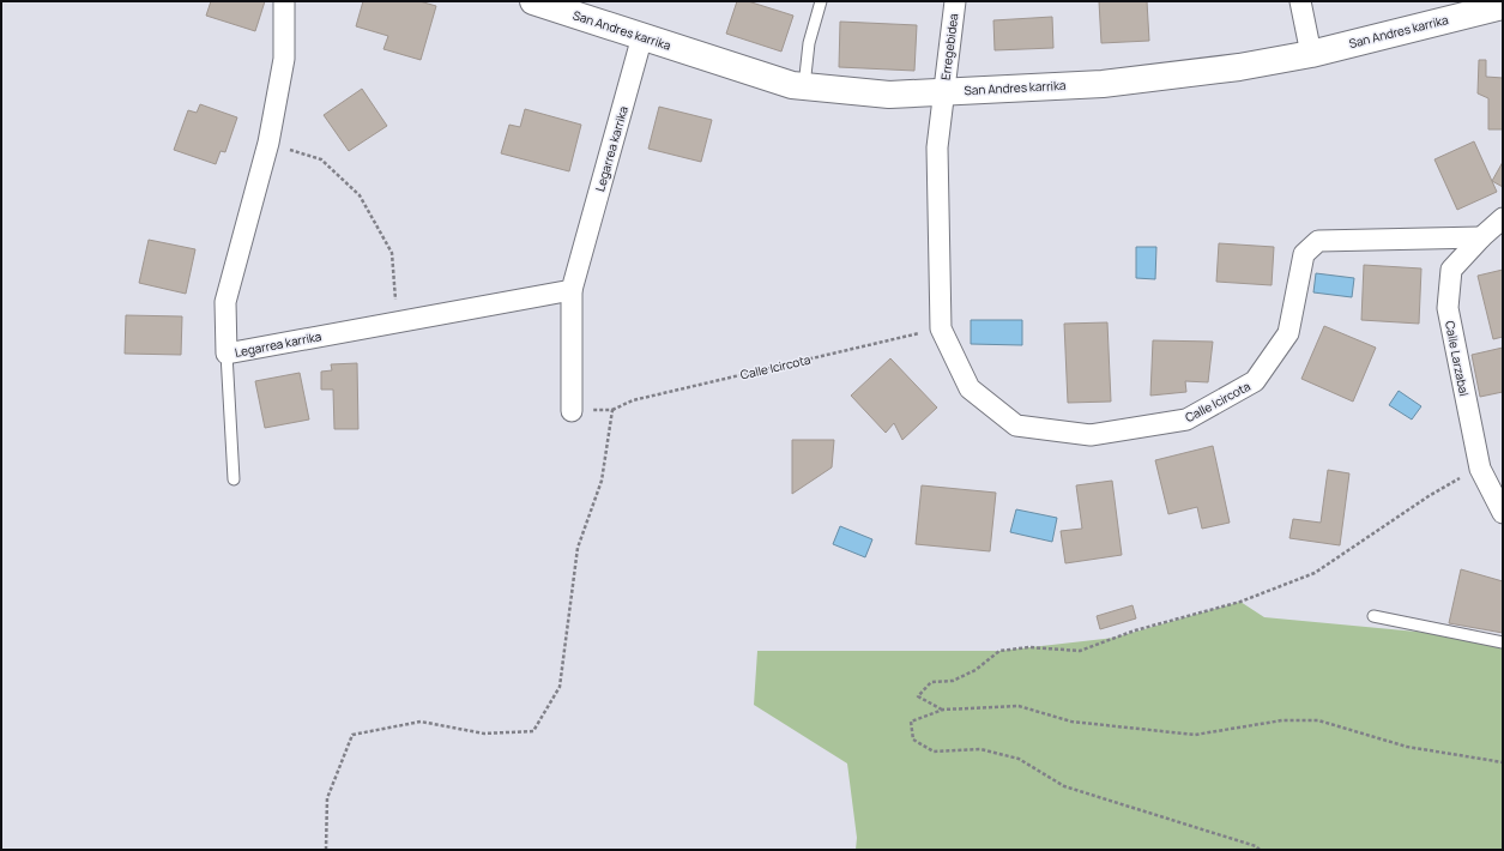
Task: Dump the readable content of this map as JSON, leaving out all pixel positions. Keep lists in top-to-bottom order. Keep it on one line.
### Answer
{"streets":{"street":["San Andres karrika","Erregebidea","Legarrea karrika","Calle Larzabal","Calle Icircota"]},"crossings":[["San Andres karrika","Erregebidea"],["San Andres karrika","Legarrea karrika"],["San Andres karrika","Calle Icircota"],["Erregebidea","Calle Icircota"],["Calle Larzabal","Calle Icircota"]]}
